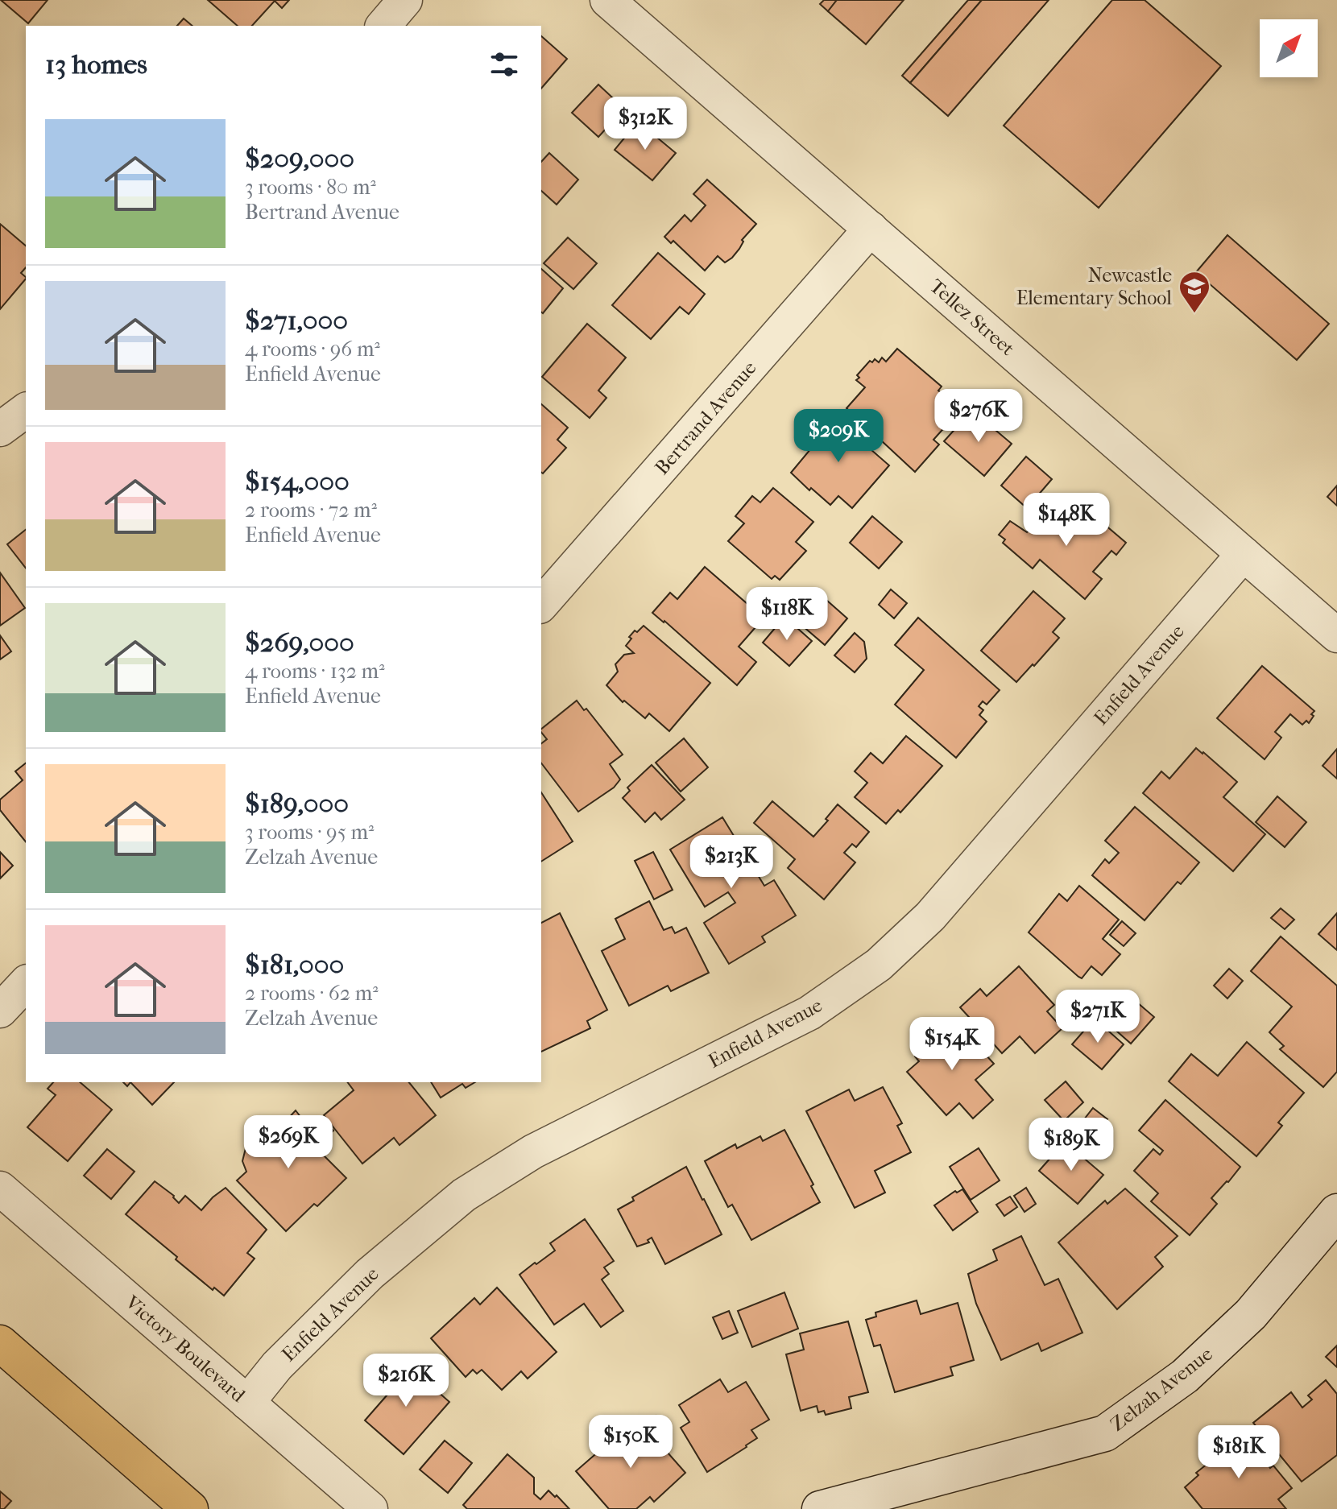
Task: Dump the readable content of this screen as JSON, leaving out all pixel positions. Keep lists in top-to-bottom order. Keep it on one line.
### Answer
{"streets":{"street":["Tellez Street","Bertrand Avenue","Enfield Avenue","Victory Boulevard","Zelzah Avenue"]},"crossings":[["Tellez Street","Bertrand Avenue"],["Tellez Street","Enfield Avenue"],["Enfield Avenue","Victory Boulevard"]],"places":{"school or university":["Newcastle Elementary School"]},"north":"top right","page":{"heading":"13 homes","price":["$312K","$276K","$209K","$148K","$118K","$213K","$271K","$154K","$269K","$189K","$216K","$150K","$181K"],"list":[{"name":"$209,000","note":"3 rooms · 80 m² · Bertrand Avenue"},{"name":"$271,000","note":"4 rooms · 96 m² · Enfield Avenue"},{"name":"$154,000","note":"2 rooms · 72 m² · Enfield Avenue"},{"name":"$269,000","note":"4 rooms · 132 m² · Enfield Avenue"},{"name":"$189,000","note":"3 rooms · 95 m² · Zelzah Avenue"},{"name":"$181,000","note":"2 rooms · 62 m² · Zelzah Avenue"}]}}
